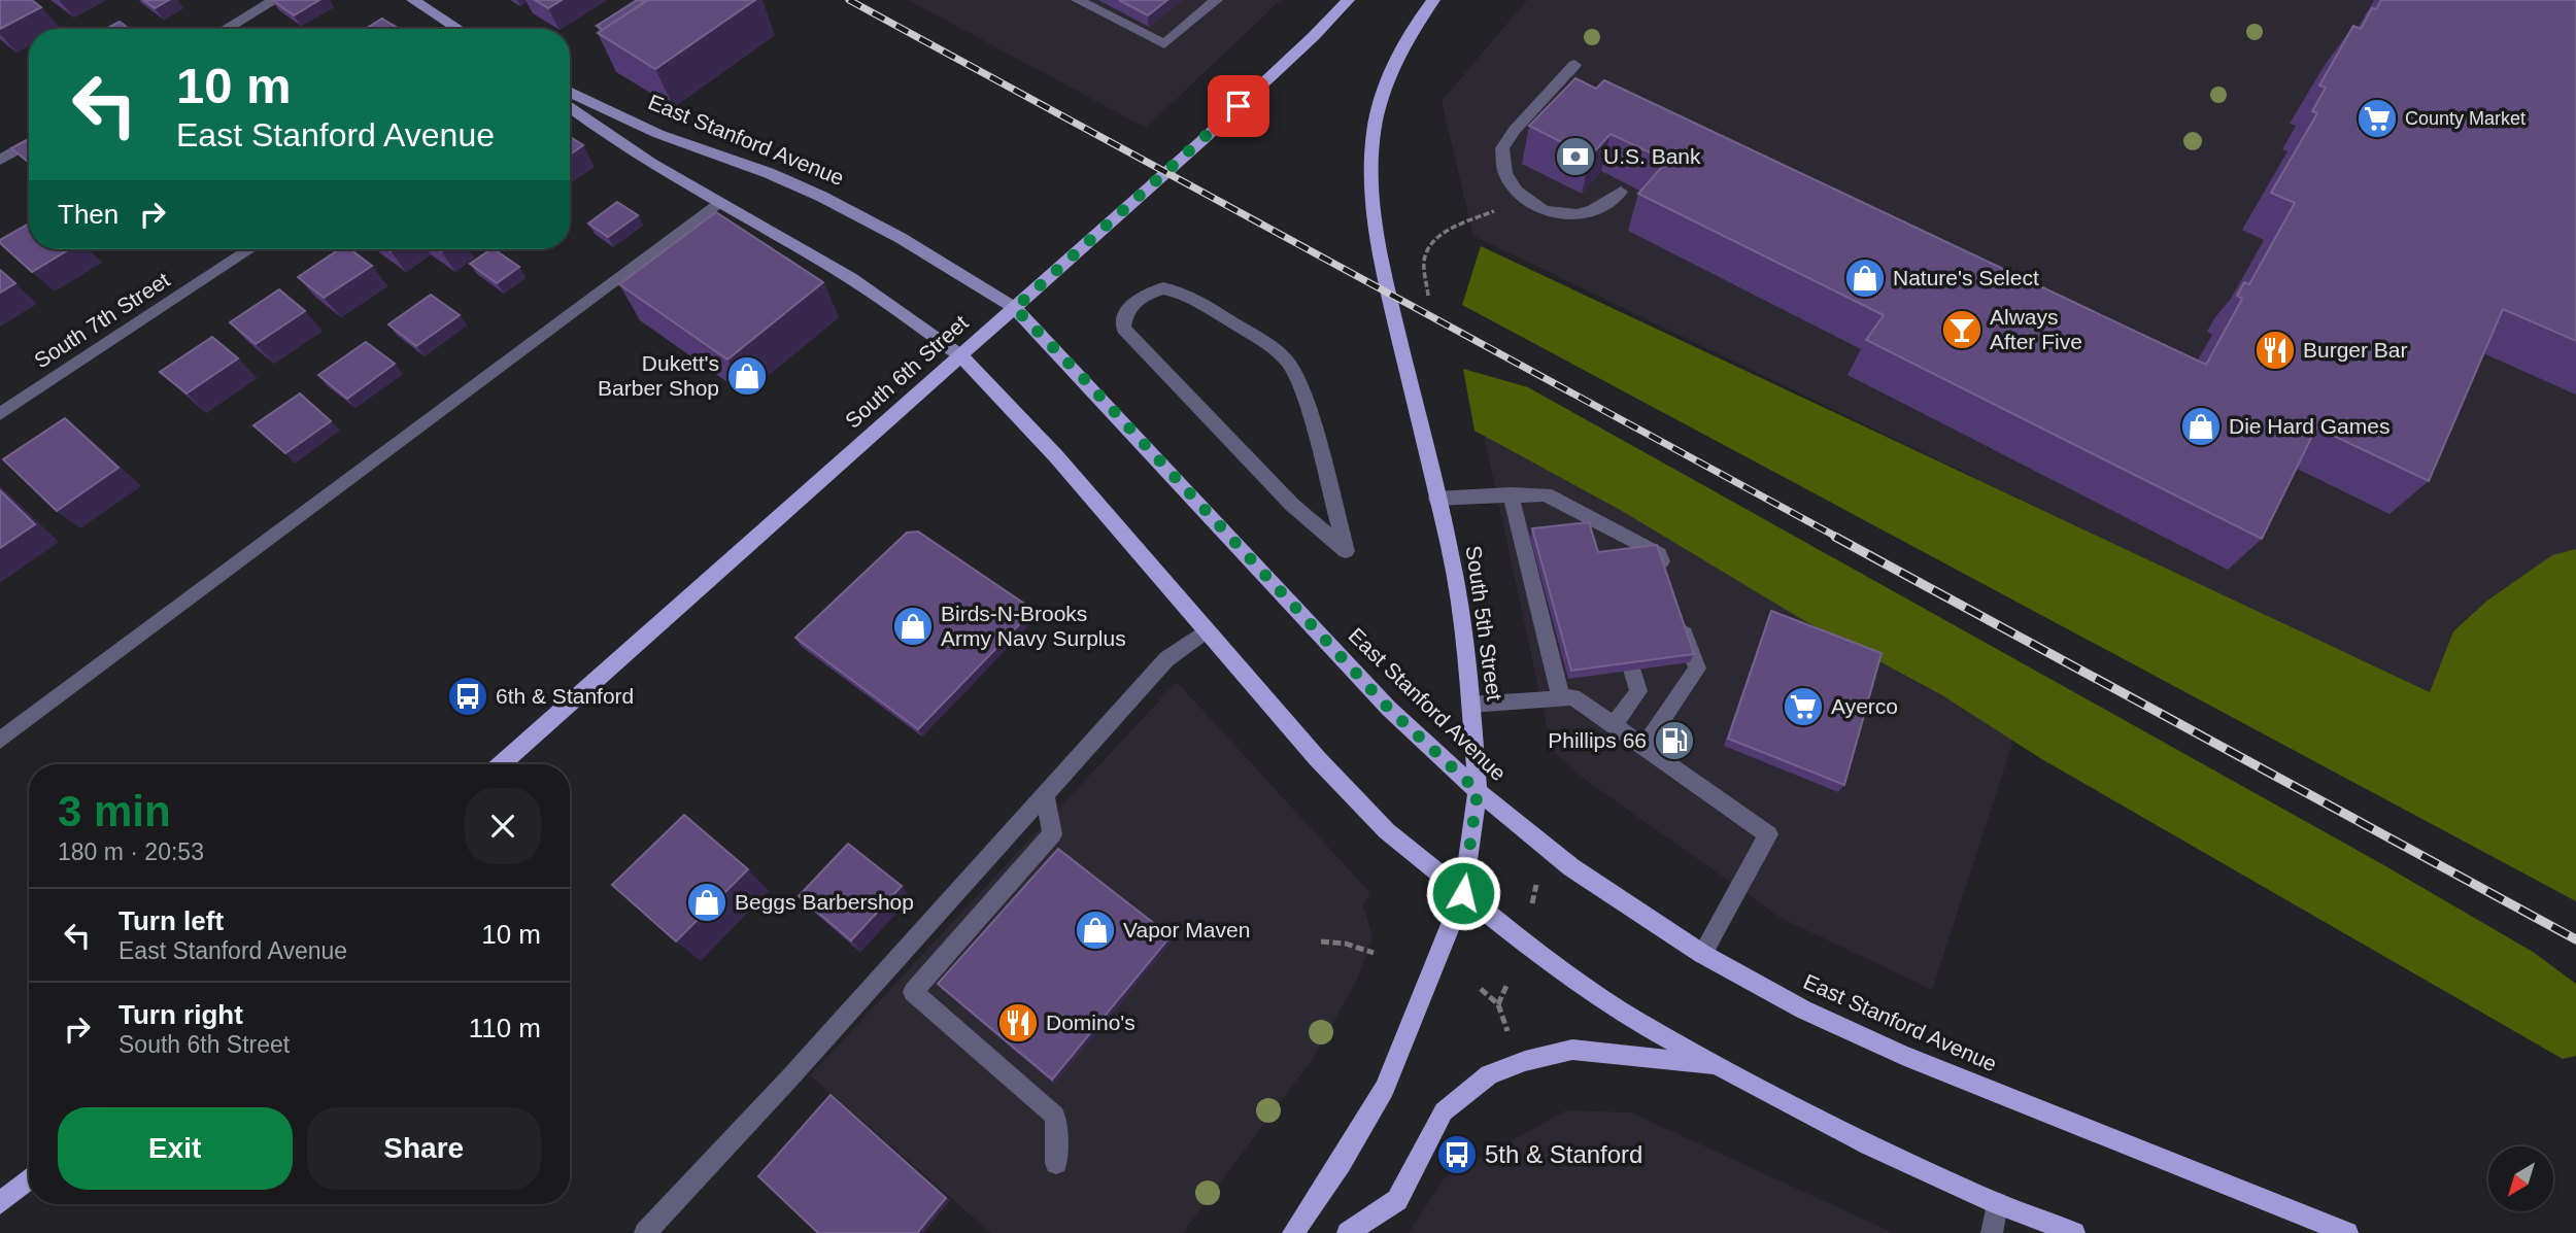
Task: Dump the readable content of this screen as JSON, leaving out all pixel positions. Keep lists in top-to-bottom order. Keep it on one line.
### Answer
{"streets":{"main road":["East Stanford Avenue","South 6th Street","South 5th Street"],"street":["South 7th Street"]},"crossings":[["East Stanford Avenue","South 6th Street"],["East Stanford Avenue","South 5th Street"]],"places":{"supermarket":["County Market","Ayerco"],"bank":["U.S. Bank"],"shop":["Nature's Select","Dukett's Barber Shop","Die Hard Games","Birds-N-Brooks Army Navy Surplus","Beggs Barbershop","Vapor Maven"],"bar":["Always After Five"],"restaurant":["Burger Bar","Domino's"],"bus stop":["6th & Stanford","5th & Stanford"],"fuel station":["Phillips 66"]},"north":"bottom left","page":{"turn":["10 m","East Stanford Avenue"],"then":"Then","heading":["3 min","180 m · 20:53"],"list":[{"name":"Turn left","note":"East Stanford Avenue","value":"10 m"},{"name":"Turn right","note":"South 6th Street","value":"110 m"}],"buttons":["Exit","Share"]}}
